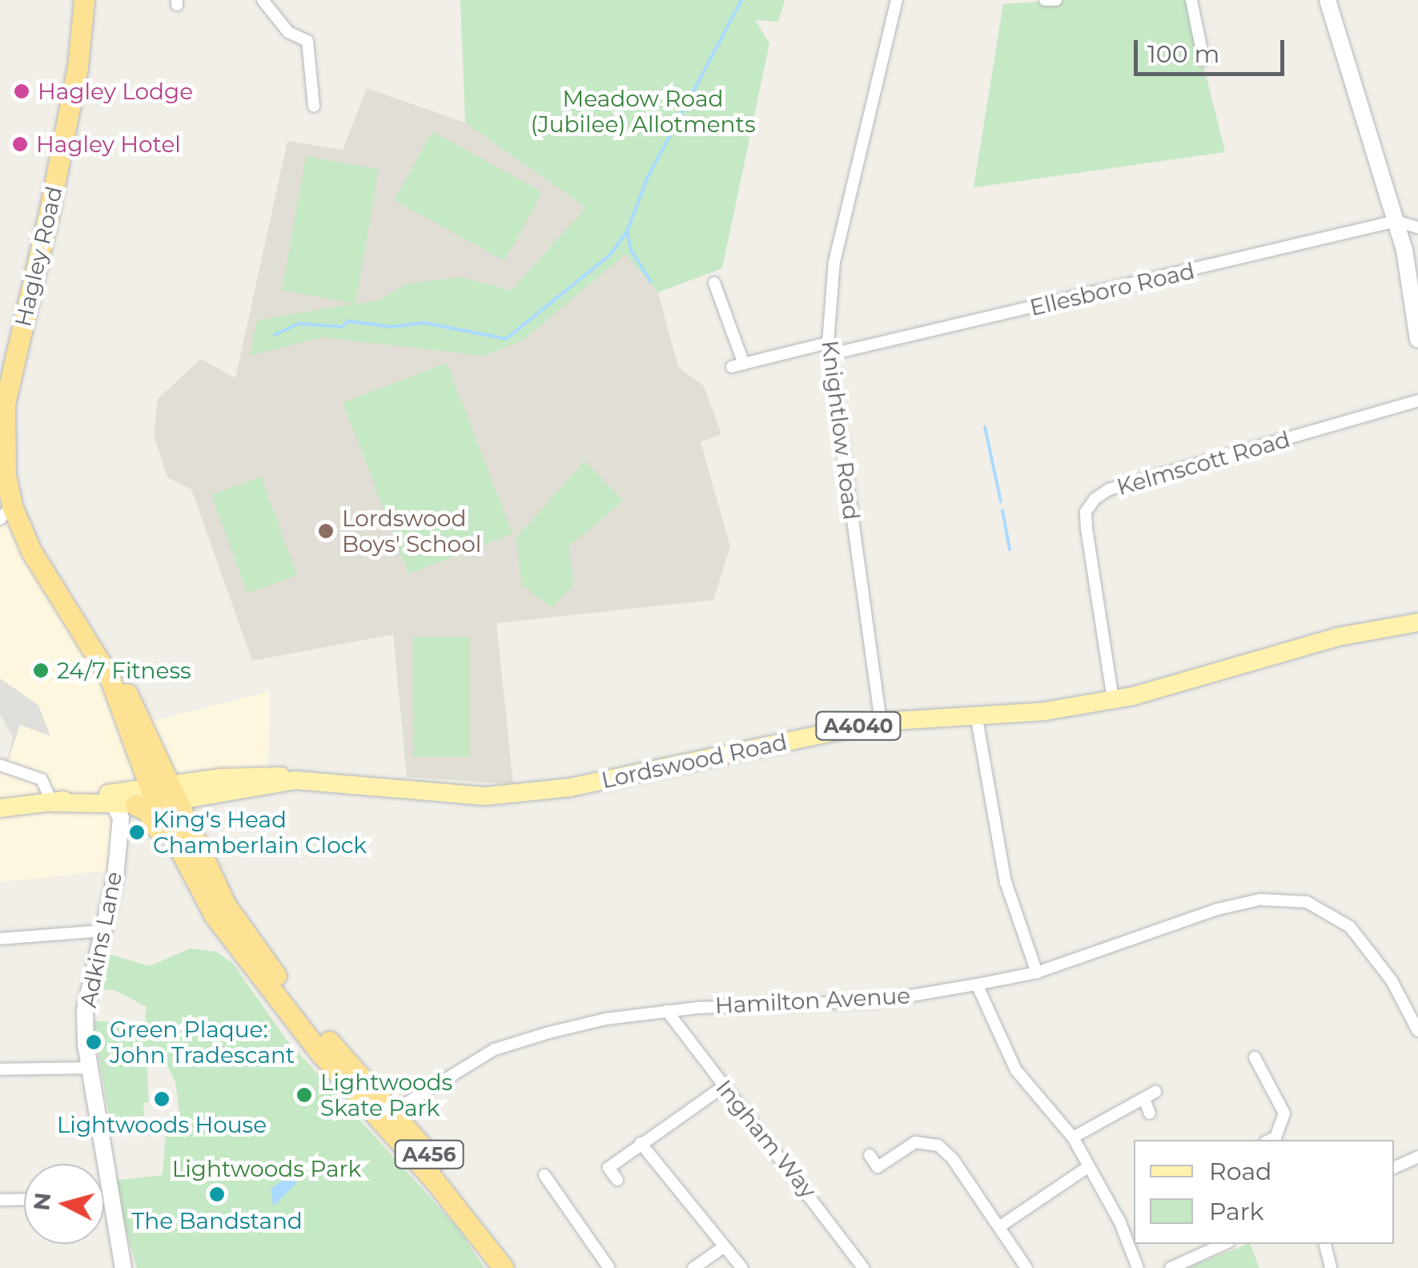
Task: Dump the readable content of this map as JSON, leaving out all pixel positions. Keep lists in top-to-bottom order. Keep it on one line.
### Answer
{"streets":{"highway":["Hagley Road","A456"],"main road":["A4040","Lordswood Road"],"street":["Ellesboro Road","Knightlow Road","Kelmscott Road","Adkins Lane","Hamilton Avenue","Ingham Way"]},"crossings":[["Hagley Road","Lordswood Road"],["Hagley Road","A456"],["Ellesboro Road","Knightlow Road"],["Knightlow Road","Lordswood Road"],["Kelmscott Road","Lordswood Road"],["Lordswood Road","A456"],["Hamilton Avenue","Ingham Way"],["Hamilton Avenue","A456"]],"parks":["Meadow Road (Jubilee) Allotments","Lightwoods Park"],"places":["Hagley Lodge","Hagley Hotel","Lordswood Boys' School","24/7 Fitness","King's Head Chamberlain Clock","Green Plaque: John Tradescant","Lightwoods Skate Park","Lightwoods House","The Bandstand"],"legend":["Road","Park"],"scale_bar":"100 m","north":"left"}
